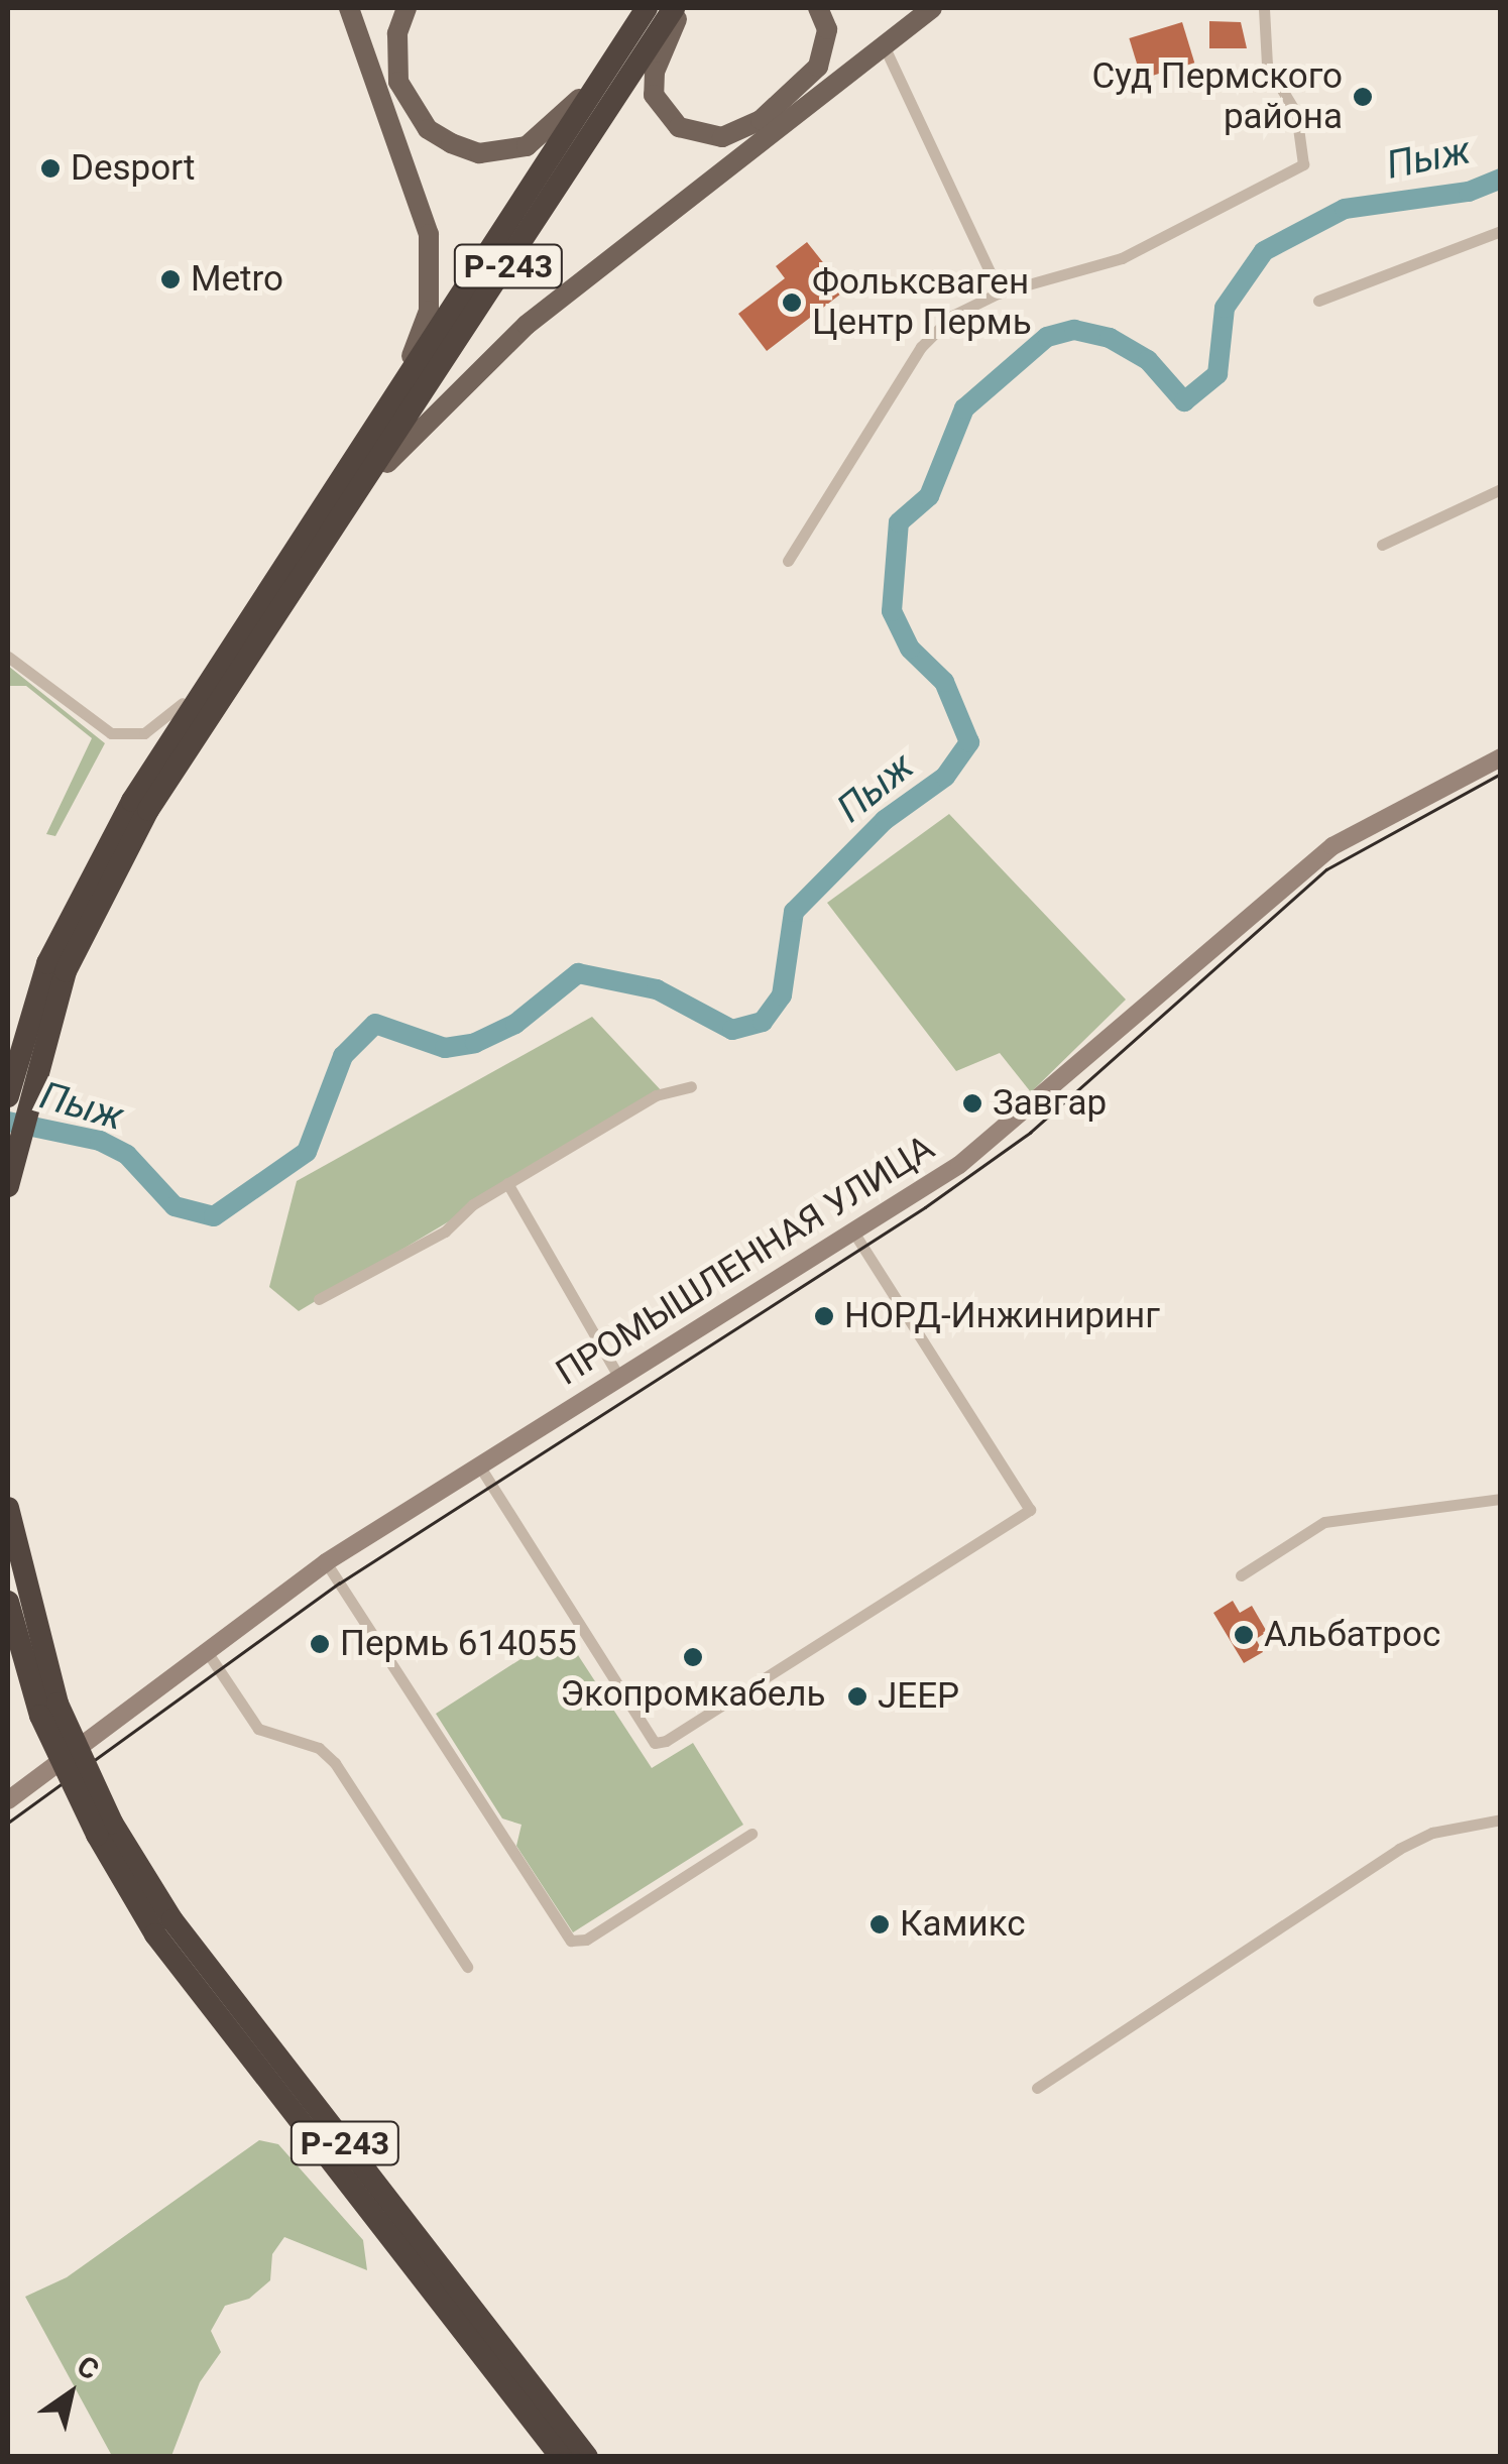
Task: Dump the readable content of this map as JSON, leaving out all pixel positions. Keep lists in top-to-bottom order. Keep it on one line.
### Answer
{"streets":{"highway":["Р-243"],"street":["ПРОМЫШЛЕННАЯ УЛИЦА"]},"water":["Пыж"],"places":["Суд Пермского района","Desport","Metro","Фольксваген Центр Пермь","Завгар","НОРД-Инжиниринг","Альбатрос","Пермь 614055","Экопромкабель","JEEP","Камикс"],"north":"top right"}
